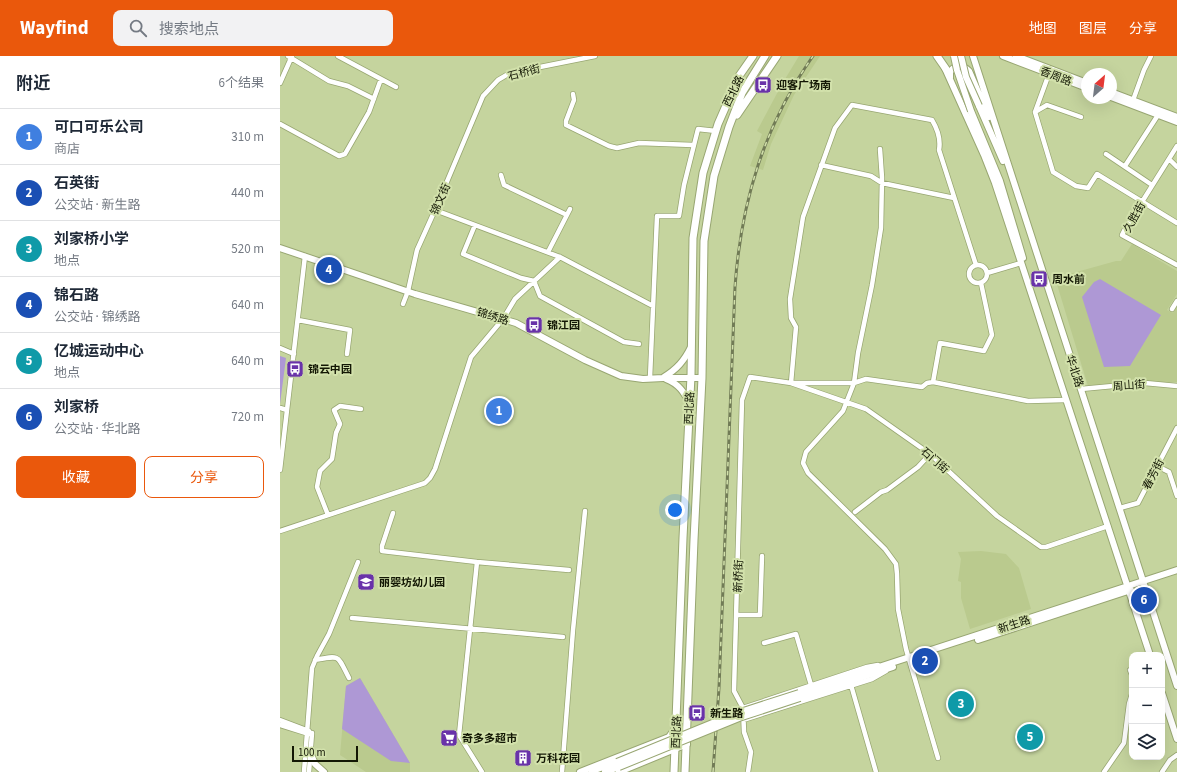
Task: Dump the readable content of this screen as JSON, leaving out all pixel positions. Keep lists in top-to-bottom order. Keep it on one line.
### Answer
{"streets":{"highway":["西北路"],"main road":["香周路","锦绣路","华北路","新生路"],"street":["石桥街","锦文街","久胜街","周山街","石门街","春芳街","新桥街"]},"crossings":[["石桥街","锦文街"],["西北路","锦绣路"],["锦文街","锦绣路"],["华北路","周山街"],["华北路","石门街"],["华北路","春芳街"],["华北路","新生路"],["石门街","新桥街"]],"places":{"bus stop":["迎客广场南","周水前","锦江园","锦云中园","新生路"],"school or university":["丽婴坊幼儿园"],"supermarket":["奇多多超市"],"building":["万科花园"]},"scale_bar":"100 m","north":"top right","page":{"header":"Wayfind","search":"搜索地点","nav":["地图","图层","分享"],"heading":["附近","6个结果"],"list":[{"mark":"1","name":"可口可乐公司","note":"商店","value":"310 m"},{"mark":"2","name":"石英街","note":"公交站 · 新生路","value":"440 m"},{"mark":"3","name":"刘家桥小学","note":"地点","value":"520 m"},{"mark":"4","name":"锦石路","note":"公交站 · 锦绣路","value":"640 m"},{"mark":"5","name":"亿城运动中心","note":"地点","value":"640 m"},{"mark":"6","name":"刘家桥","note":"公交站 · 华北路","value":"720 m"}],"pins":["4","1","6","2","3","5"],"buttons":["收藏","分享"],"map_buttons":["+","−"],"scale":"100 m"}}
